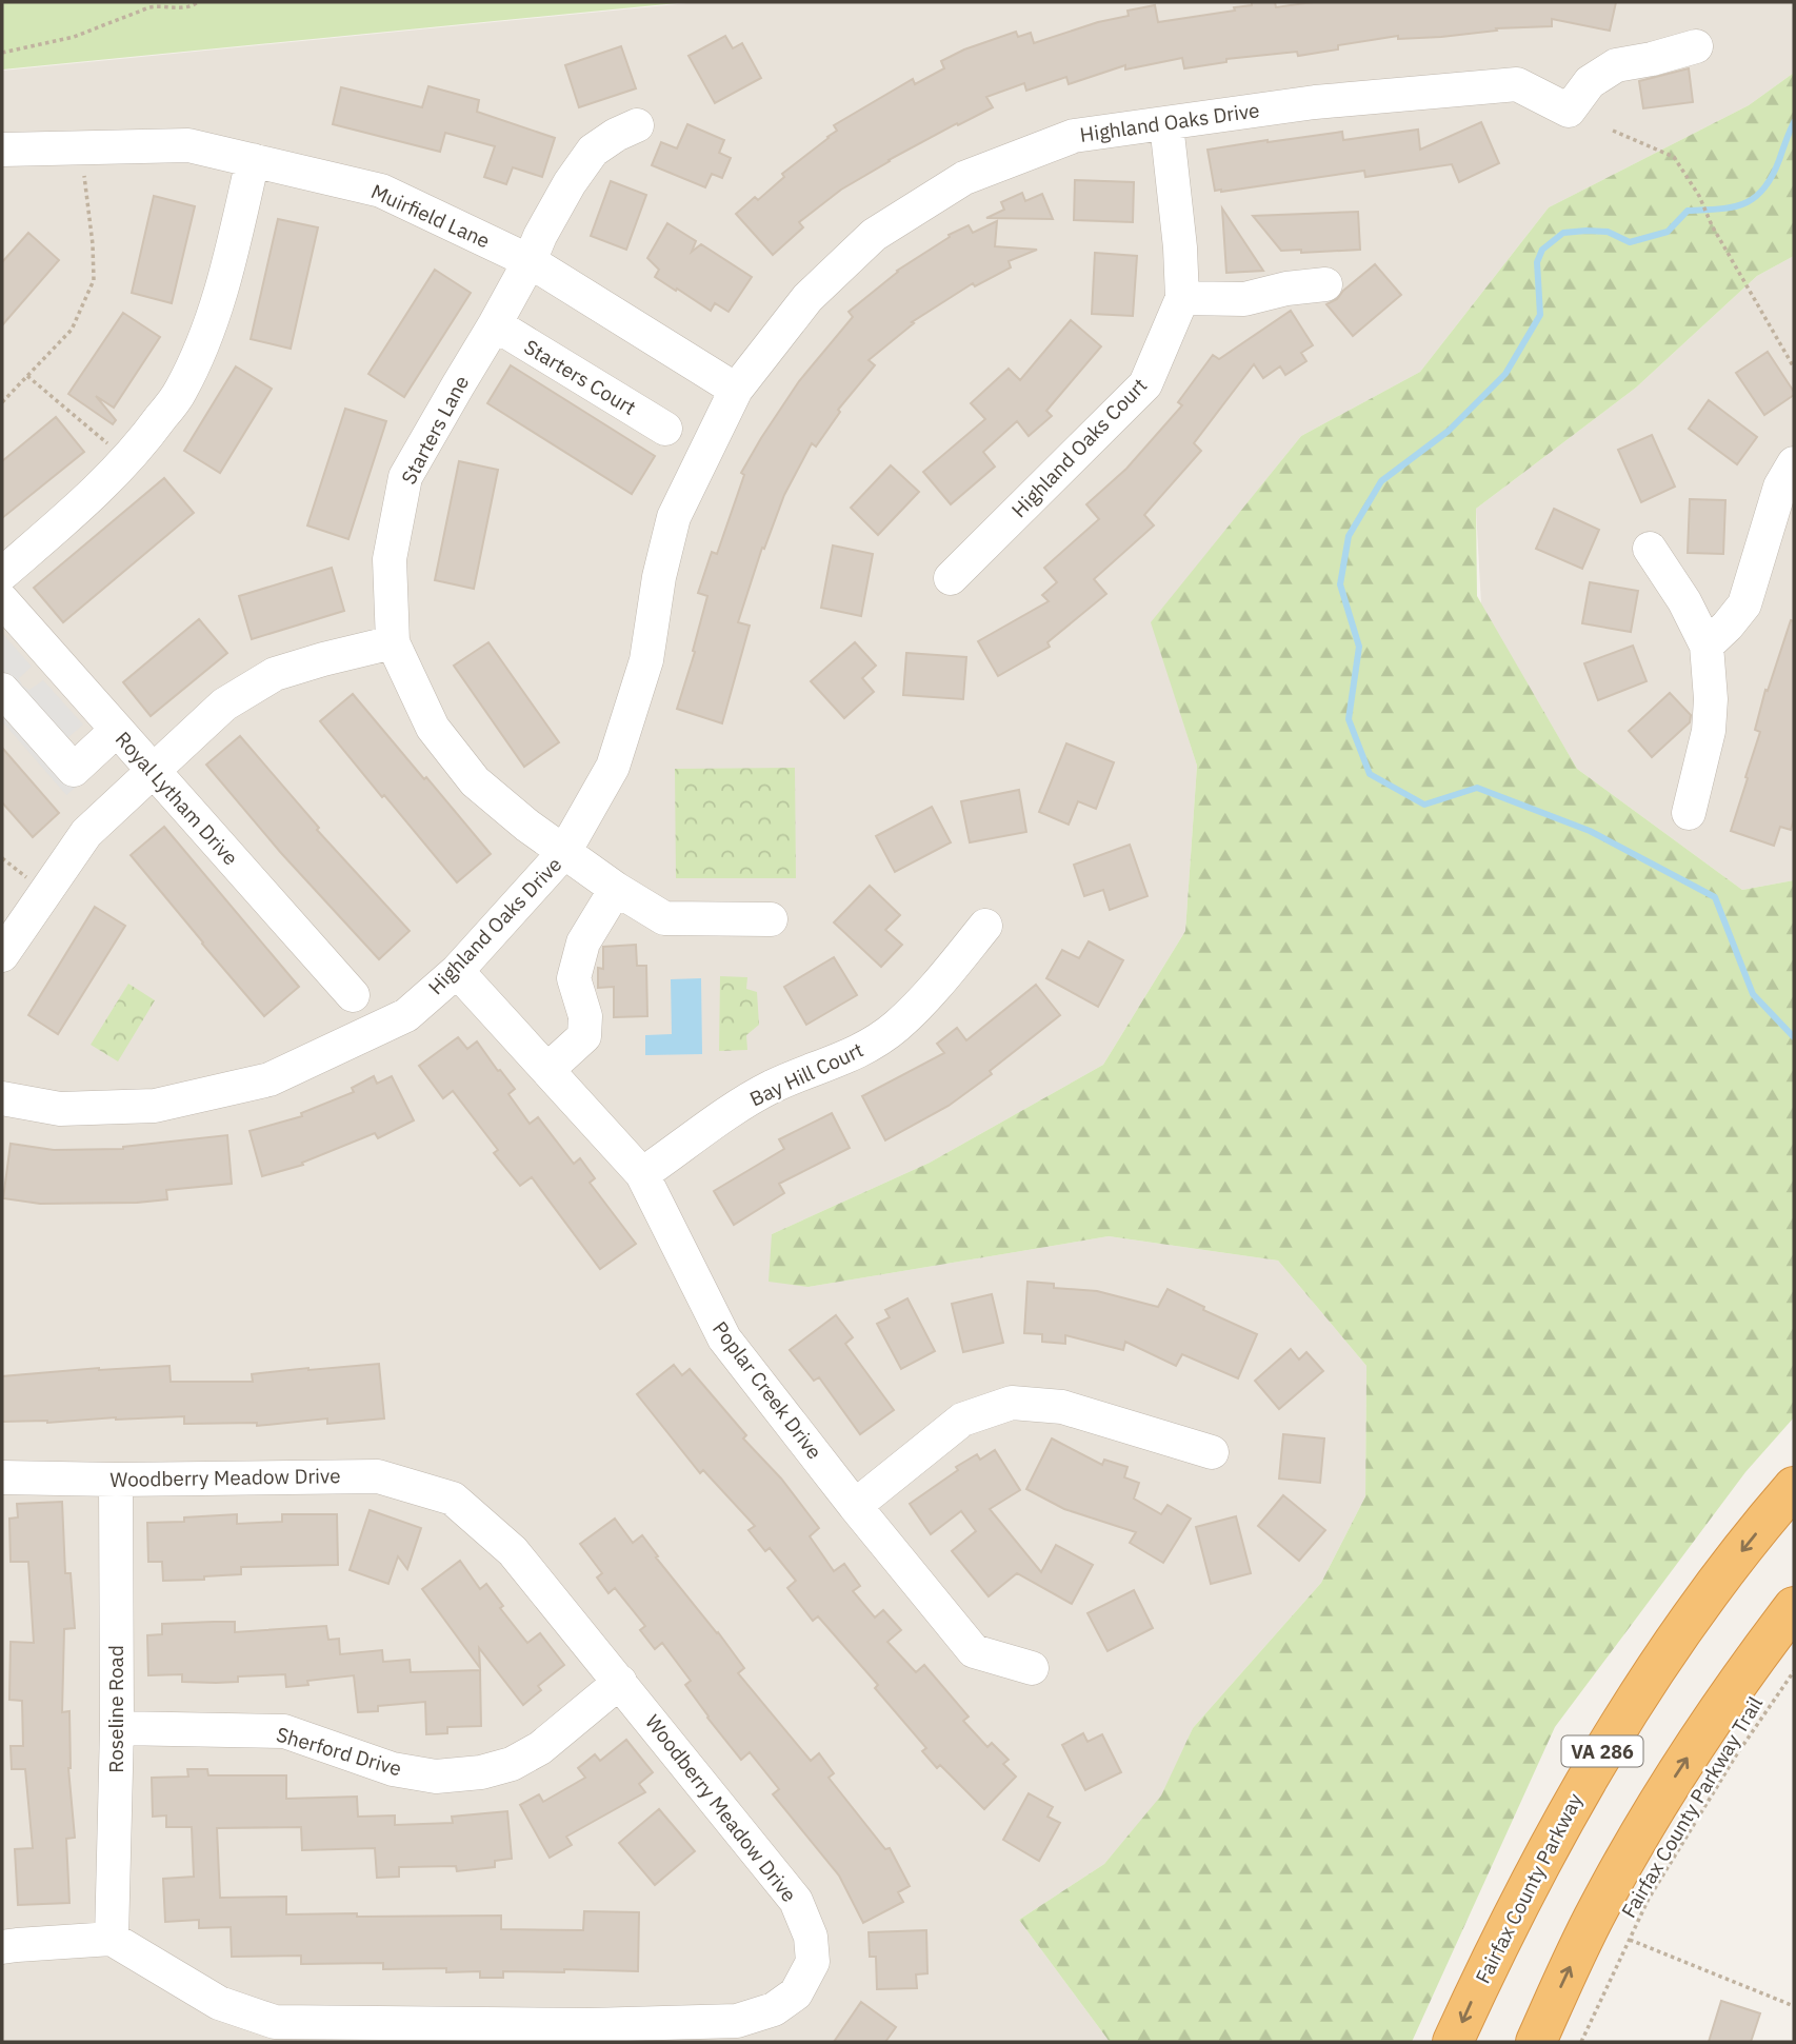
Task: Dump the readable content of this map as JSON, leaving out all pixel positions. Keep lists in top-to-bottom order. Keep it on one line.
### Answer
{"streets":{"highway":["VA 286","Fairfax County Parkway"],"street":["Highland Oaks Drive","Muirfield Lane","Starters Court","Starters Lane","Highland Oaks Court","Royal Lytham Drive","Bay Hill Court","Poplar Creek Drive","Woodberry Meadow Drive","Roseline Road","Sherford Drive"],"path":["Fairfax County Parkway Trail"]},"crossings":[["Highland Oaks Drive","Muirfield Lane"],["Highland Oaks Drive","Starters Lane"],["Highland Oaks Drive","Highland Oaks Court"],["Highland Oaks Drive","Poplar Creek Drive"],["Muirfield Lane","Starters Lane"],["Starters Court","Starters Lane"],["Bay Hill Court","Poplar Creek Drive"],["Woodberry Meadow Drive","Roseline Road"],["Woodberry Meadow Drive","Sherford Drive"],["Roseline Road","Sherford Drive"]]}
